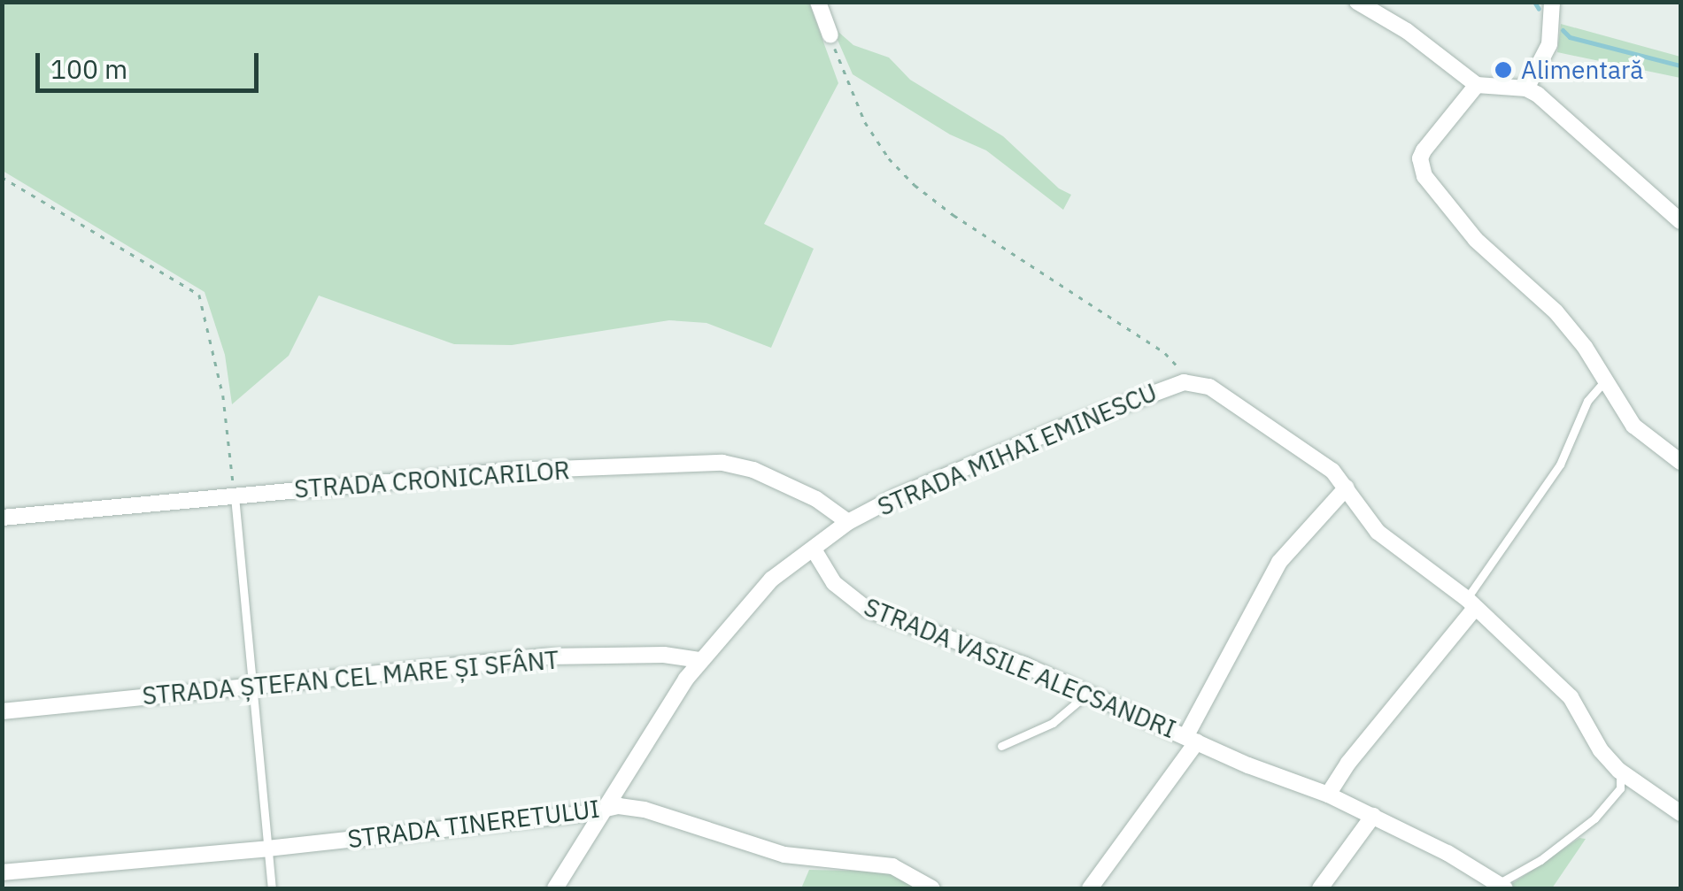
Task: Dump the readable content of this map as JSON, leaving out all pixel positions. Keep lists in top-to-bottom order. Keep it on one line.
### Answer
{"streets":{"street":["STRADA MIHAI EMINESCU","STRADA CRONICARILOR","STRADA VASILE ALECSANDRI","STRADA ȘTEFAN CEL MARE ȘI SFÂNT","STRADA TINERETULUI"]},"crossings":[["STRADA MIHAI EMINESCU","STRADA CRONICARILOR"],["STRADA MIHAI EMINESCU","STRADA VASILE ALECSANDRI"],["STRADA MIHAI EMINESCU","STRADA ȘTEFAN CEL MARE ȘI SFÂNT"],["STRADA MIHAI EMINESCU","STRADA TINERETULUI"]],"places":["Alimentară"],"scale_bar":"100 m"}
